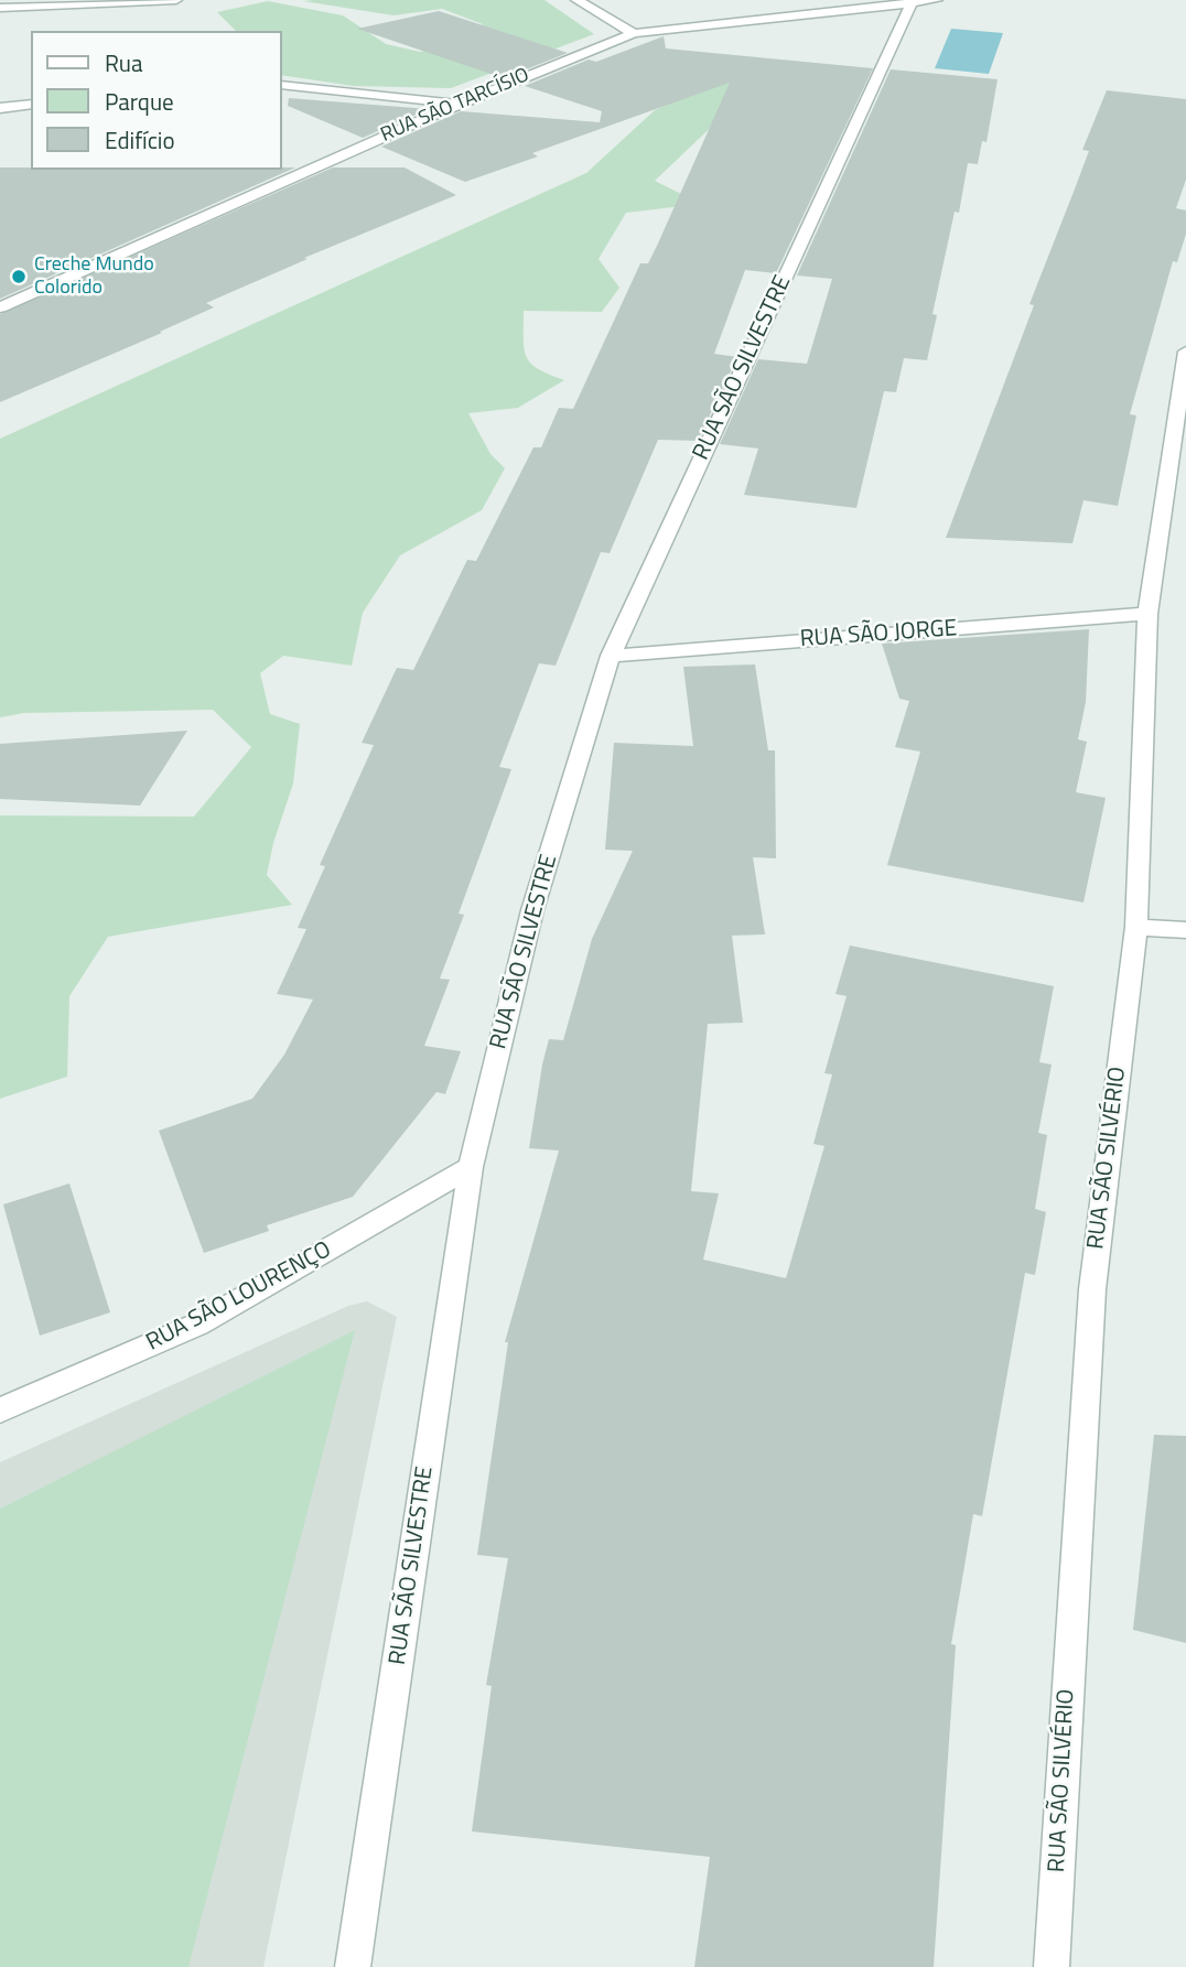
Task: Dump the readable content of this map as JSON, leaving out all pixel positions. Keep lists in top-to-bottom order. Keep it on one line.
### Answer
{"streets":{"street":["RUA SÃO TARCÍSIO","RUA SÃO SILVESTRE","RUA SÃO JORGE","RUA SÃO SILVÉRIO","RUA SÃO LOURENÇO"]},"crossings":[["RUA SÃO TARCÍSIO","RUA SÃO SILVESTRE"],["RUA SÃO SILVESTRE","RUA SÃO JORGE"],["RUA SÃO SILVESTRE","RUA SÃO LOURENÇO"],["RUA SÃO JORGE","RUA SÃO SILVÉRIO"]],"places":["Creche Mundo Colorido"],"legend":["Rua","Parque","Edifício"]}
